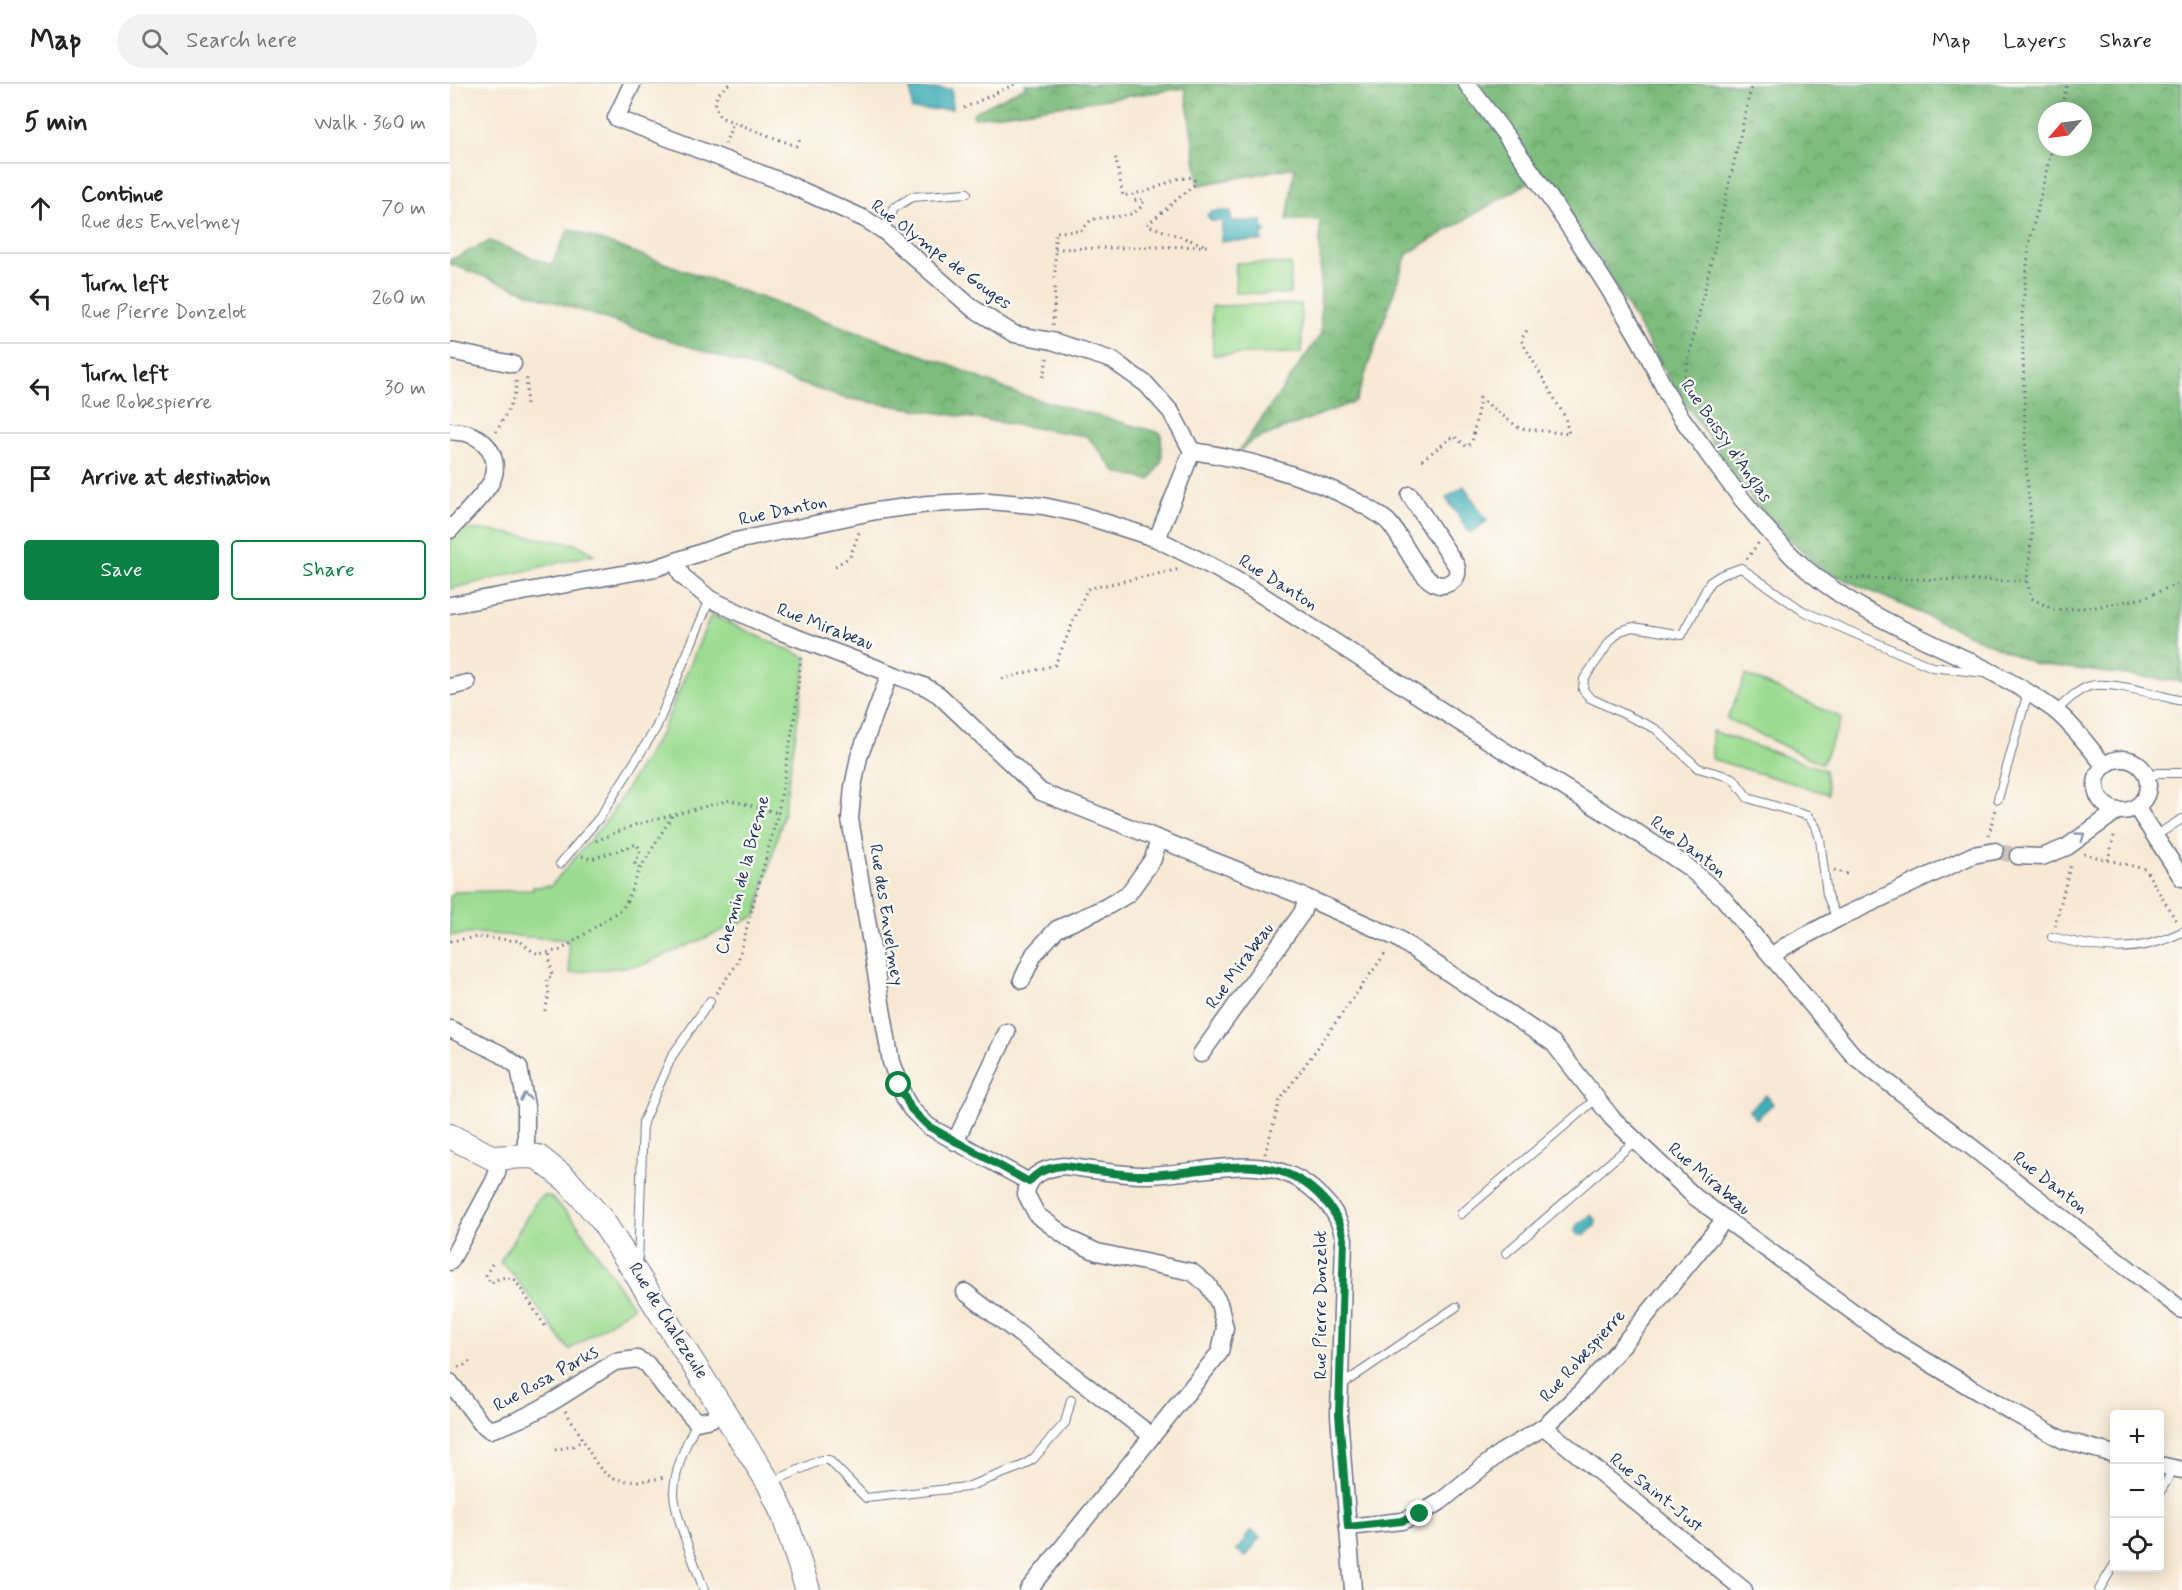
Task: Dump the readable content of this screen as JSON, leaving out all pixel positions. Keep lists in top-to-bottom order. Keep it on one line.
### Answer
{"streets":{"street":["Rue Olympe de Gouges","Rue Boissy d'Anglas","Rue Danton","Rue Mirabeau","Rue des Envelmey","Rue Pierre Donzelot","Rue de Chalezeule","Rue Robespierre","Rue Rosa Parks","Rue Saint-Just"],"path":["Chemin de la Breme"]},"crossings":[["Rue Danton","Rue Mirabeau"],["Rue Mirabeau","Rue des Envelmey"],["Rue Mirabeau","Rue Robespierre"],["Rue des Envelmey","Rue Pierre Donzelot"],["Rue Pierre Donzelot","Rue Robespierre"],["Rue Robespierre","Rue Saint-Just"]],"north":"bottom left","page":{"header":"Map","search":"Search here","nav":["Map","Layers","Share"],"heading":["5 min","Walk · 360 m"],"list":[["Continue","Rue des Envelmey","70 m"],["Turn left","Rue Pierre Donzelot","260 m"],["Turn left","Rue Robespierre","30 m"],"Arrive at destination"],"buttons":["Save","Share"],"map_buttons":["+","−"]}}
